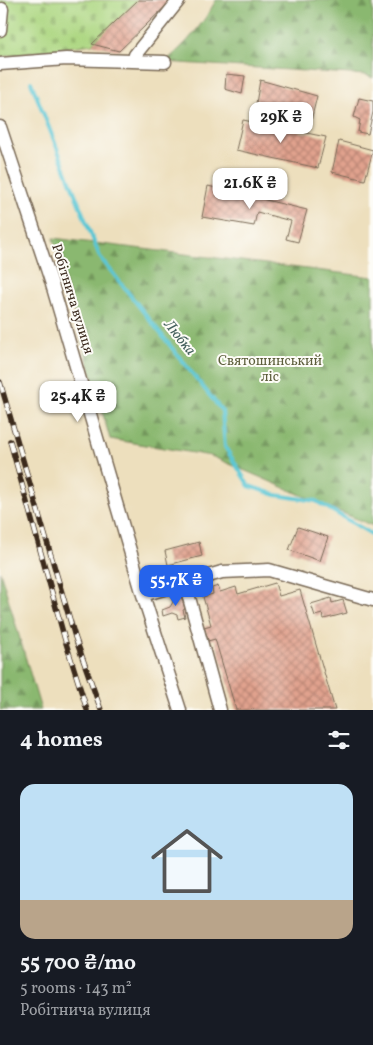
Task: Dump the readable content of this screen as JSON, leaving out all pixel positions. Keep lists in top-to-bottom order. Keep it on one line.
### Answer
{"streets":{"street":["Робітнича вулиця"]},"water":["Любка"],"parks":["Святошинський ліс"],"page":{"price":["29K ₴","21.6K ₴","25.4K ₴","55.7K ₴"],"heading":"4 homes","list":[{"name":"55 700 ₴/mo","note":"5 rooms · 143 m² · Робітнича вулиця"}]}}
